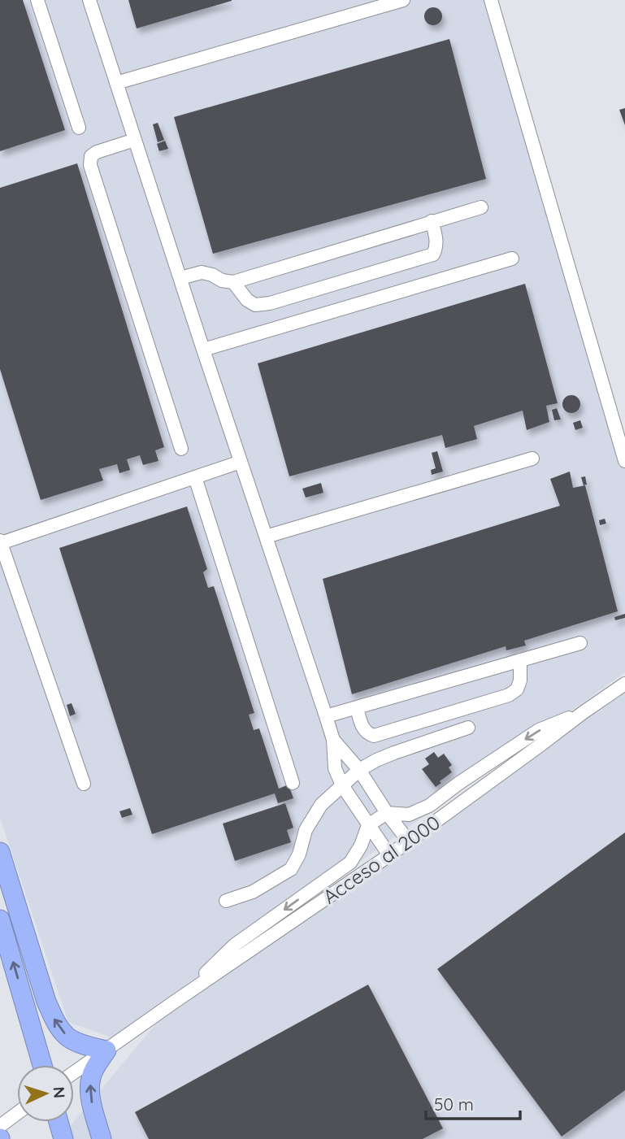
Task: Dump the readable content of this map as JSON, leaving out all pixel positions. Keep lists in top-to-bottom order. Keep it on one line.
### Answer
{"streets":{"street":["Acceso al 2000"]},"scale_bar":"50 m","north":"right"}
